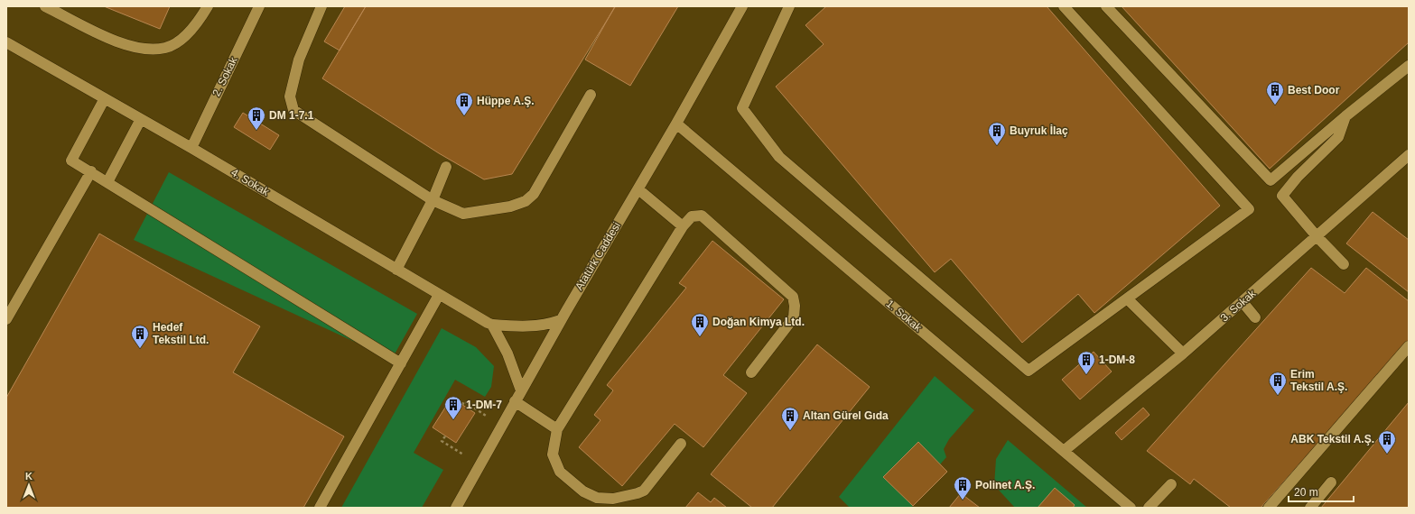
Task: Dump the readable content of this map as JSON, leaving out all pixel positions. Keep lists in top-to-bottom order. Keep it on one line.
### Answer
{"streets":{"street":["2. Sokak","4. Sokak","Atatürk Caddesi","3. Sokak","1. Sokak"]},"crossings":[["2. Sokak","4. Sokak"],["Atatürk Caddesi","1. Sokak"],["3. Sokak","1. Sokak"]],"places":{"building":["Best Door","Hüppe A.Ş.","DM 1-7.1","Buyruk İlaç","Doğan Kimya Ltd.","Hedef Tekstil Ltd.","1-DM-8","Erim Tekstil A.Ş.","1-DM-7","Altan Gürel Gıda","ABK Tekstil A.Ş.","Polinet A.Ş."]},"scale_bar":"20 m","north":"top"}
